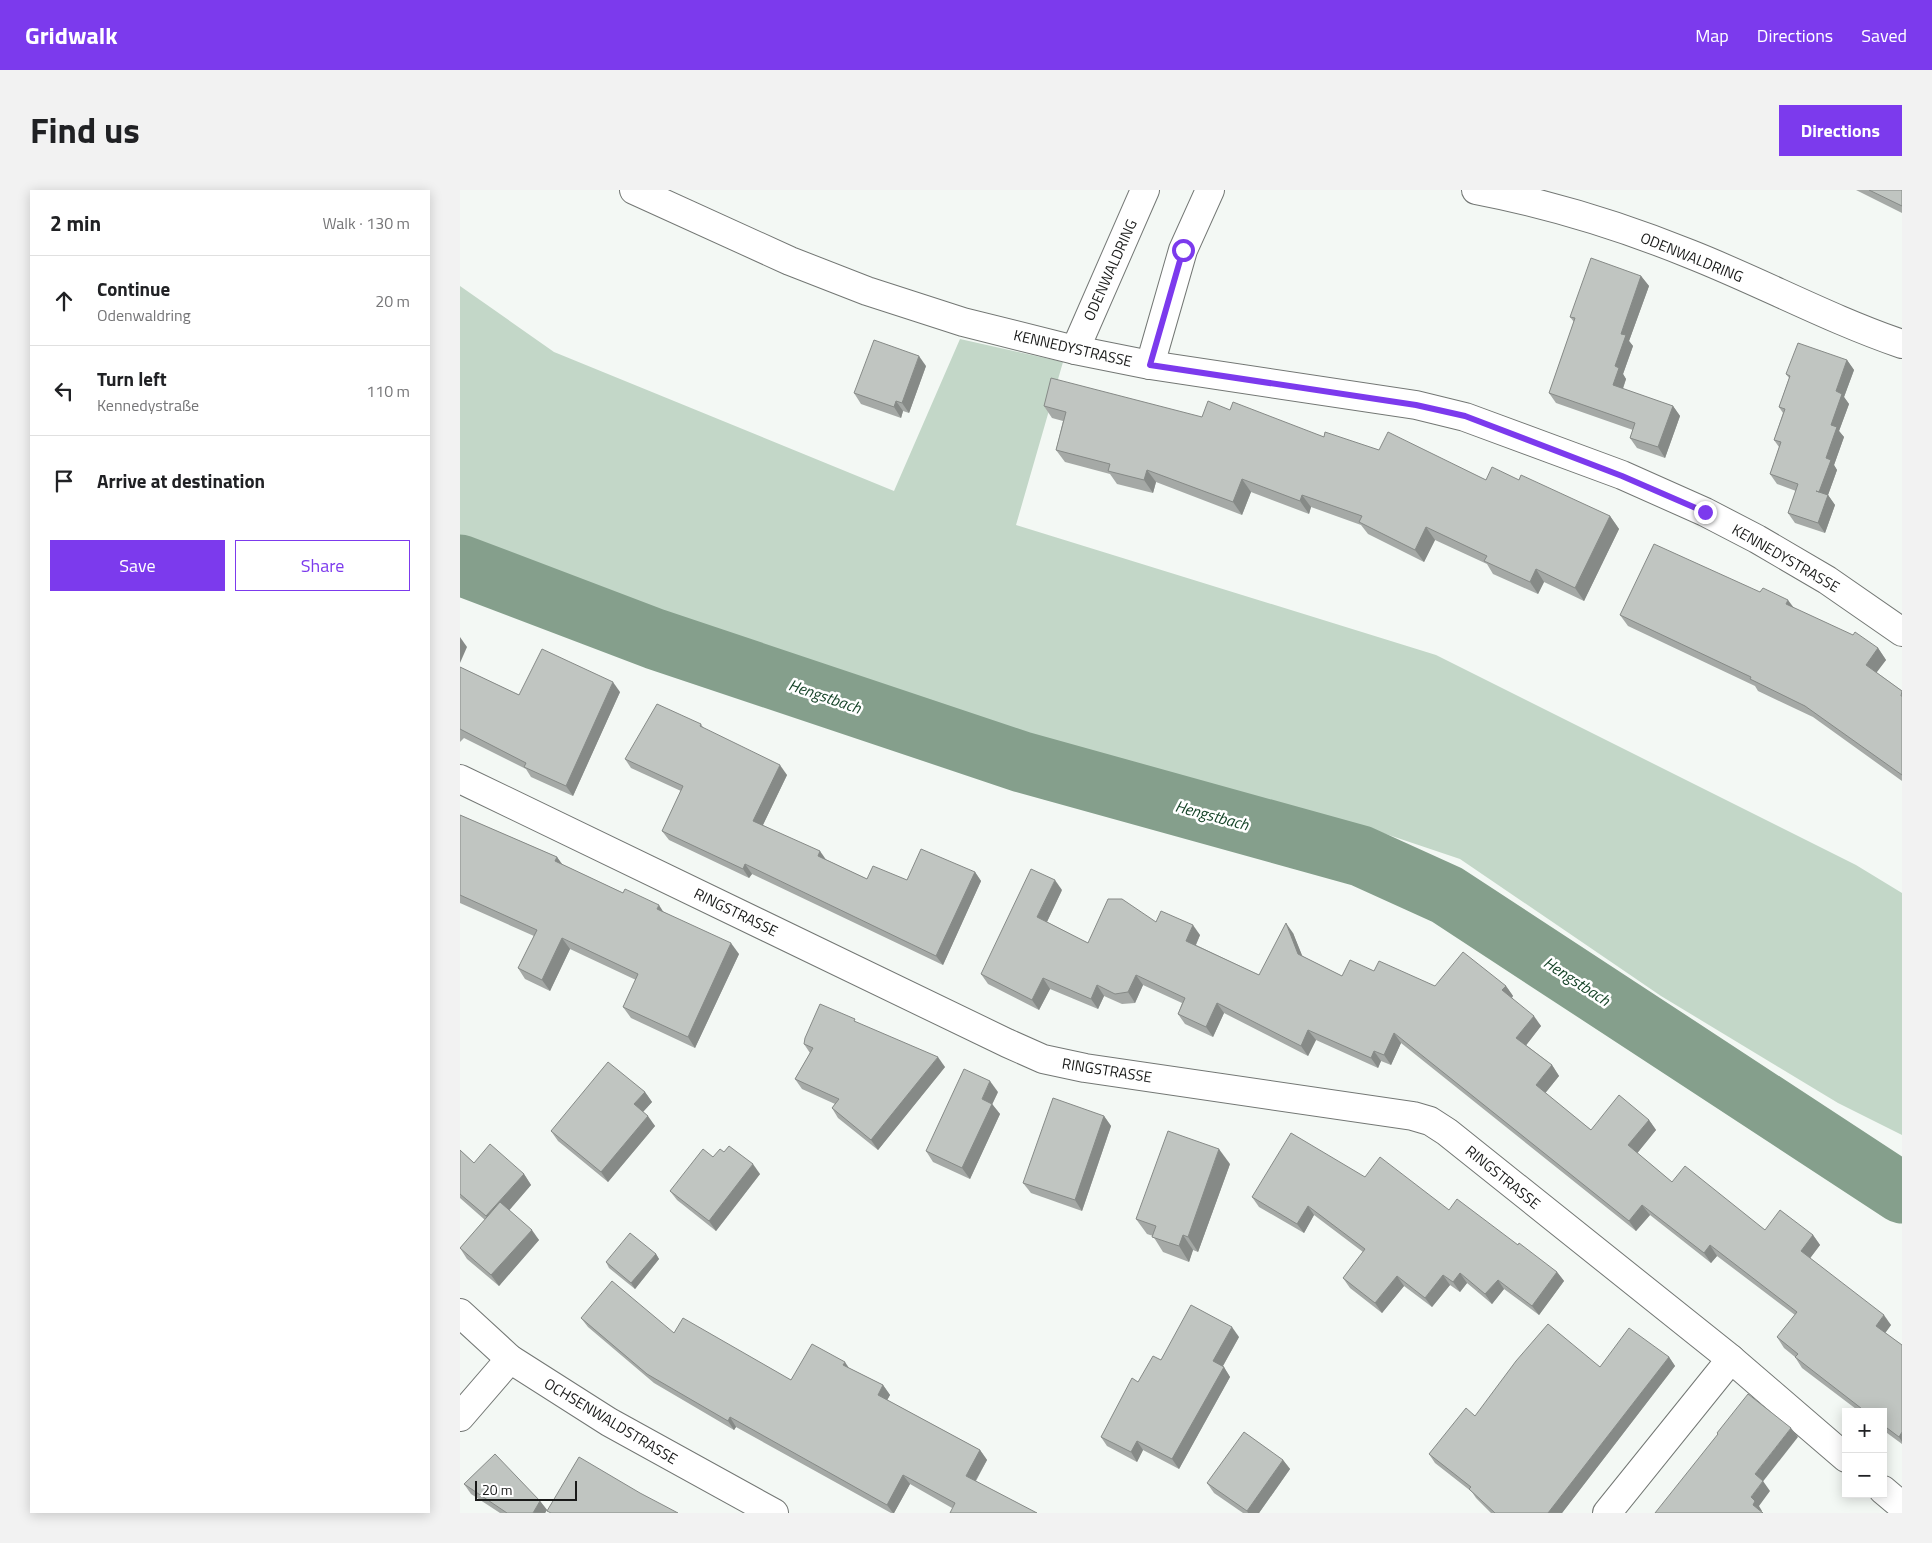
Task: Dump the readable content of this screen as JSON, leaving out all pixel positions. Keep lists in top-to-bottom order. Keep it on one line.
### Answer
{"streets":{"street":["ODENWALDRING","KENNEDYSTRASSE","RINGSTRASSE","OCHSENWALDSTRASSE"]},"crossings":[["ODENWALDRING","KENNEDYSTRASSE"]],"water":["Hengstbach"],"scale_bar":"20 m","page":{"header":"Gridwalk","nav":["Map","Directions","Saved"],"title":"Find us","buttons":["Directions",["Save","Share"]],"heading":["2 min","Walk · 130 m"],"list":[["Continue","Odenwaldring","20 m"],["Turn left","Kennedystraße","110 m"],"Arrive at destination"],"map_buttons":["+","−"],"scale":"20 m"}}
